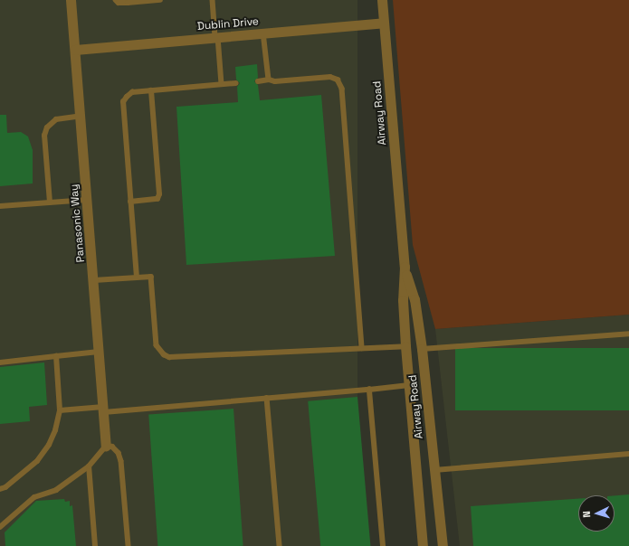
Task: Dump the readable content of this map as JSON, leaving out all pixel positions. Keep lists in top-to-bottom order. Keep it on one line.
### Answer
{"streets":{"street":["Dublin Drive","Airway Road","Panasonic Way"]},"crossings":[["Dublin Drive","Airway Road"],["Dublin Drive","Panasonic Way"]],"north":"left"}
